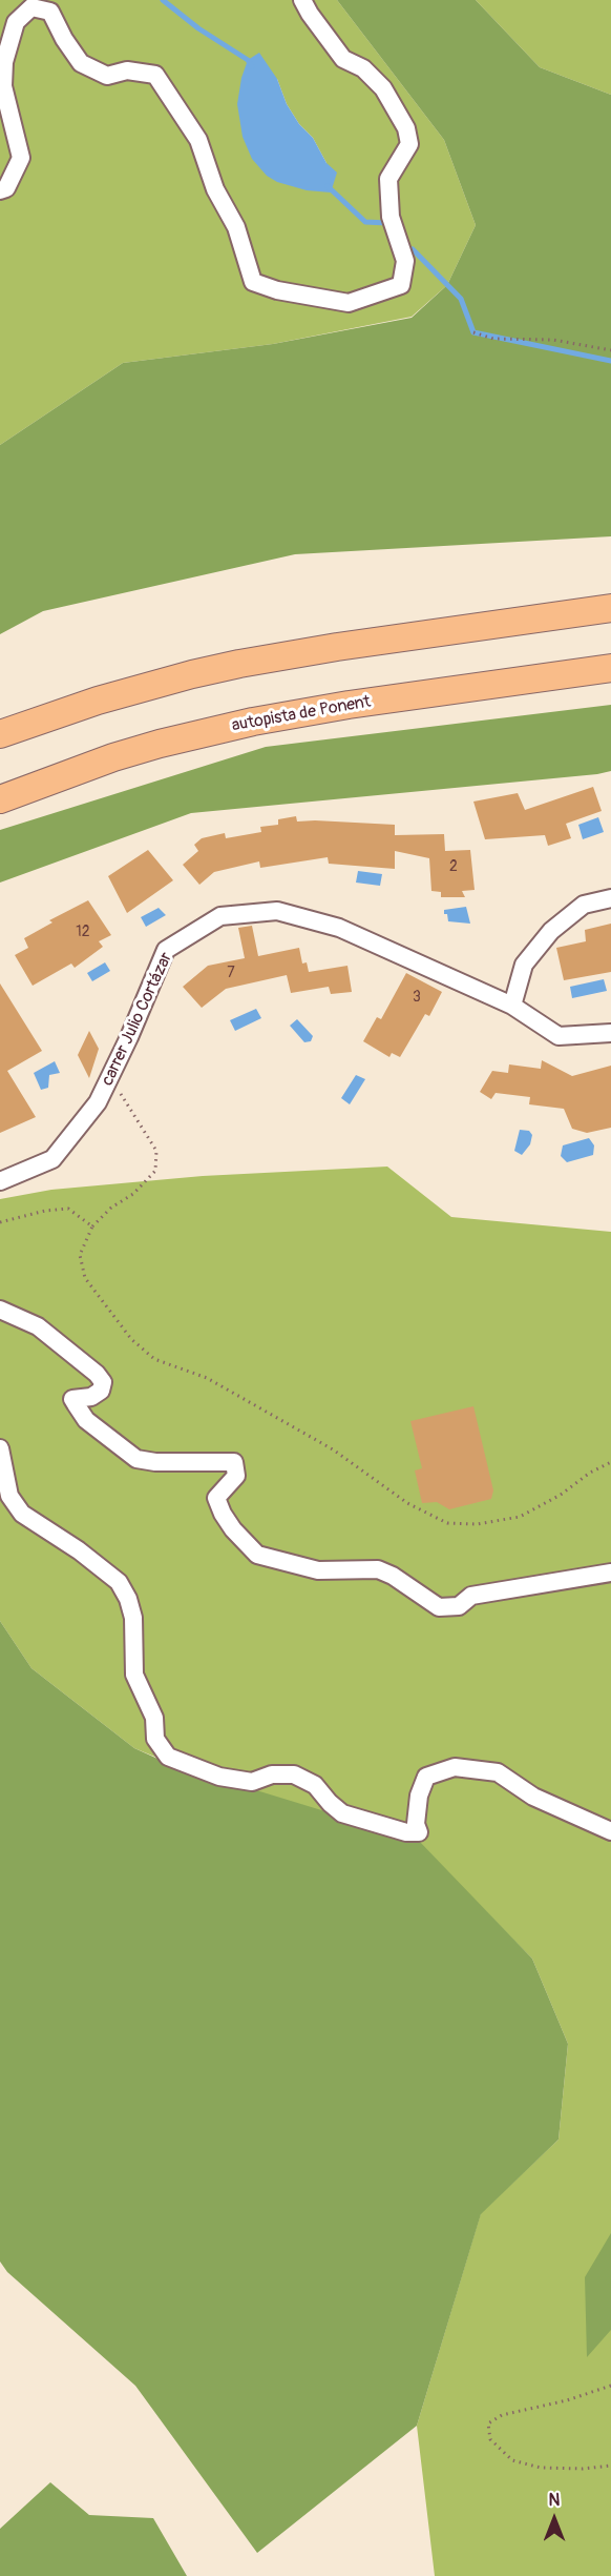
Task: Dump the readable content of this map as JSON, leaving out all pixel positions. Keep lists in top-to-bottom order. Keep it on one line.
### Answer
{"streets":{"highway":["autopista de Ponent"],"street":["carrer Julio Cortázar"]},"house_numbers":["2","12","7","3"],"north":"top"}
